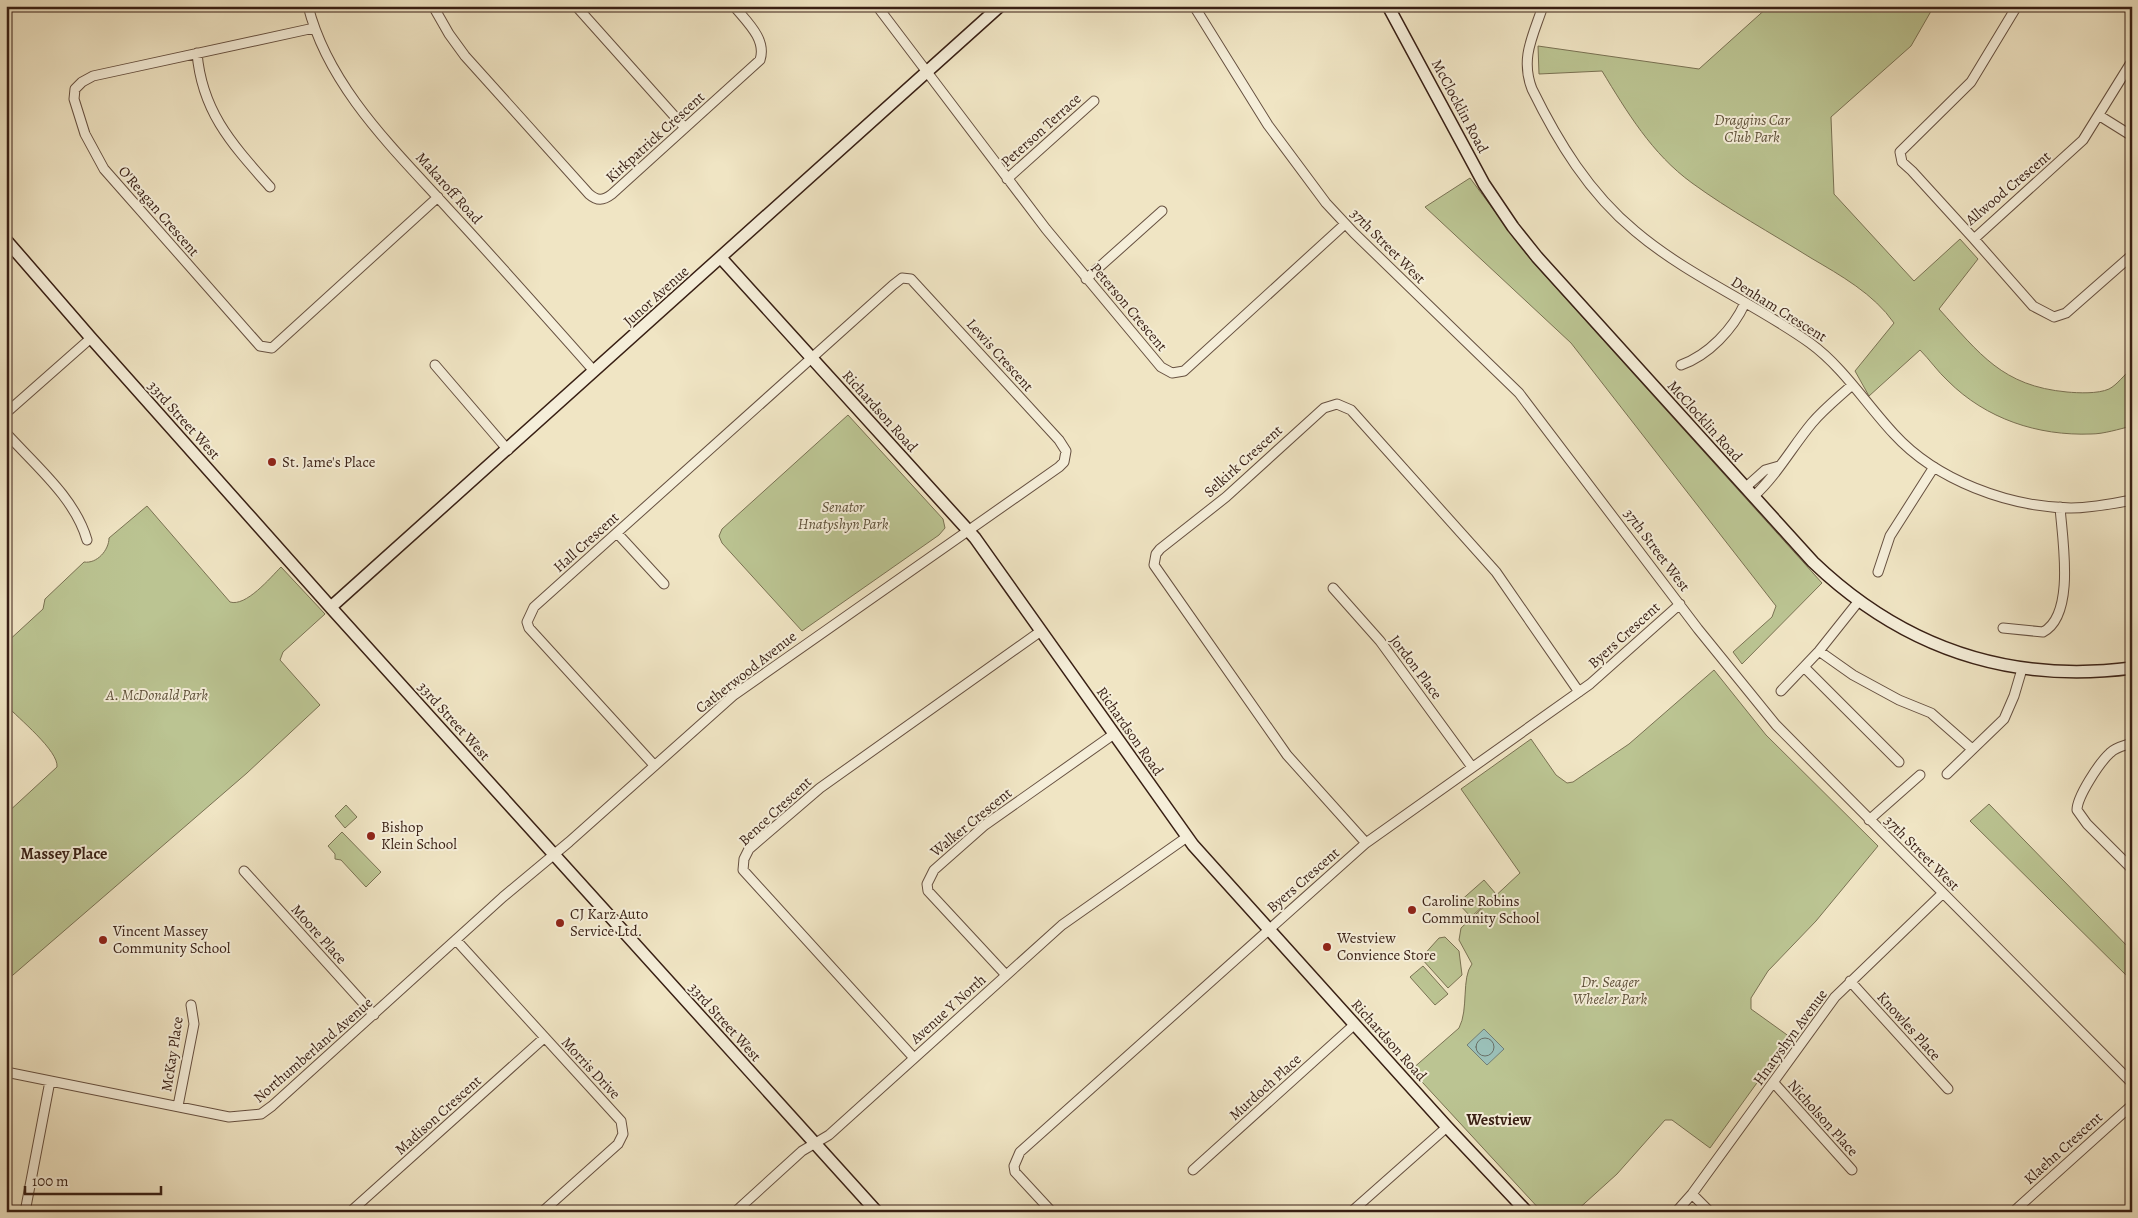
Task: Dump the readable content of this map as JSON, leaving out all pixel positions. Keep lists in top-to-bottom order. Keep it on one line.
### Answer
{"streets":{"street":["McClocklin Road","Peterson Terrace","Kirkpatrick Crescent","Makaroff Road","Allwood Crescent","O'Reagan Crescent","37th Street West","Junor Avenue","Peterson Crescent","Denham Crescent","Lewis Crescent","Richardson Road","33rd Street West","Selkirk Crescent","Hall Crescent","Byers Crescent","Jordon Place","Catherwood Avenue","Bence Crescent","Walker Crescent","Moore Place","Avenue Y North","Knowles Place","Hnatyshyn Avenue","Northumberland Avenue","McKay Place","Morris Drive","Murdoch Place","Madison Crescent","Nicholson Place","Klaehn Crescent"]},"crossings":[["Peterson Terrace","Peterson Crescent"],["Makaroff Road","O'Reagan Crescent"],["Makaroff Road","Junor Avenue"],["37th Street West","Peterson Crescent"],["37th Street West","Byers Crescent"],["37th Street West","Hnatyshyn Avenue"],["Junor Avenue","Peterson Crescent"],["Junor Avenue","Richardson Road"],["Junor Avenue","33rd Street West"],["Lewis Crescent","Richardson Road"],["Lewis Crescent","Hall Crescent"],["Lewis Crescent","Catherwood Avenue"],["Richardson Road","Hall Crescent"],["Richardson Road","Byers Crescent"],["Richardson Road","Catherwood Avenue"],["Richardson Road","Bence Crescent"],["Richardson Road","Walker Crescent"],["Richardson Road","Avenue Y North"],["Richardson Road","Murdoch Place"],["33rd Street West","Catherwood Avenue"],["33rd Street West","Avenue Y North"],["33rd Street West","Northumberland Avenue"],["Selkirk Crescent","Byers Crescent"],["Hall Crescent","Catherwood Avenue"],["Byers Crescent","Jordon Place"],["Catherwood Avenue","Northumberland Avenue"],["Bence Crescent","Avenue Y North"],["Walker Crescent","Avenue Y North"],["Moore Place","Northumberland Avenue"],["Knowles Place","Hnatyshyn Avenue"],["Hnatyshyn Avenue","Nicholson Place"],["Northumberland Avenue","McKay Place"],["Northumberland Avenue","Morris Drive"],["Morris Drive","Madison Crescent"]],"districts":["Massey Place","Westview"],"parks":["Draggins Car Club Park","Senator Hnatyshyn Park","A. McDonald Park","Dr. Seager Wheeler Park"],"places":["St. Jame's Place","Bishop Klein School","Caroline Robins Community School","CJ Karz Auto Service Ltd.","Vincent Massey Community School","Westview Convience Store"],"scale_bar":"100 m"}
